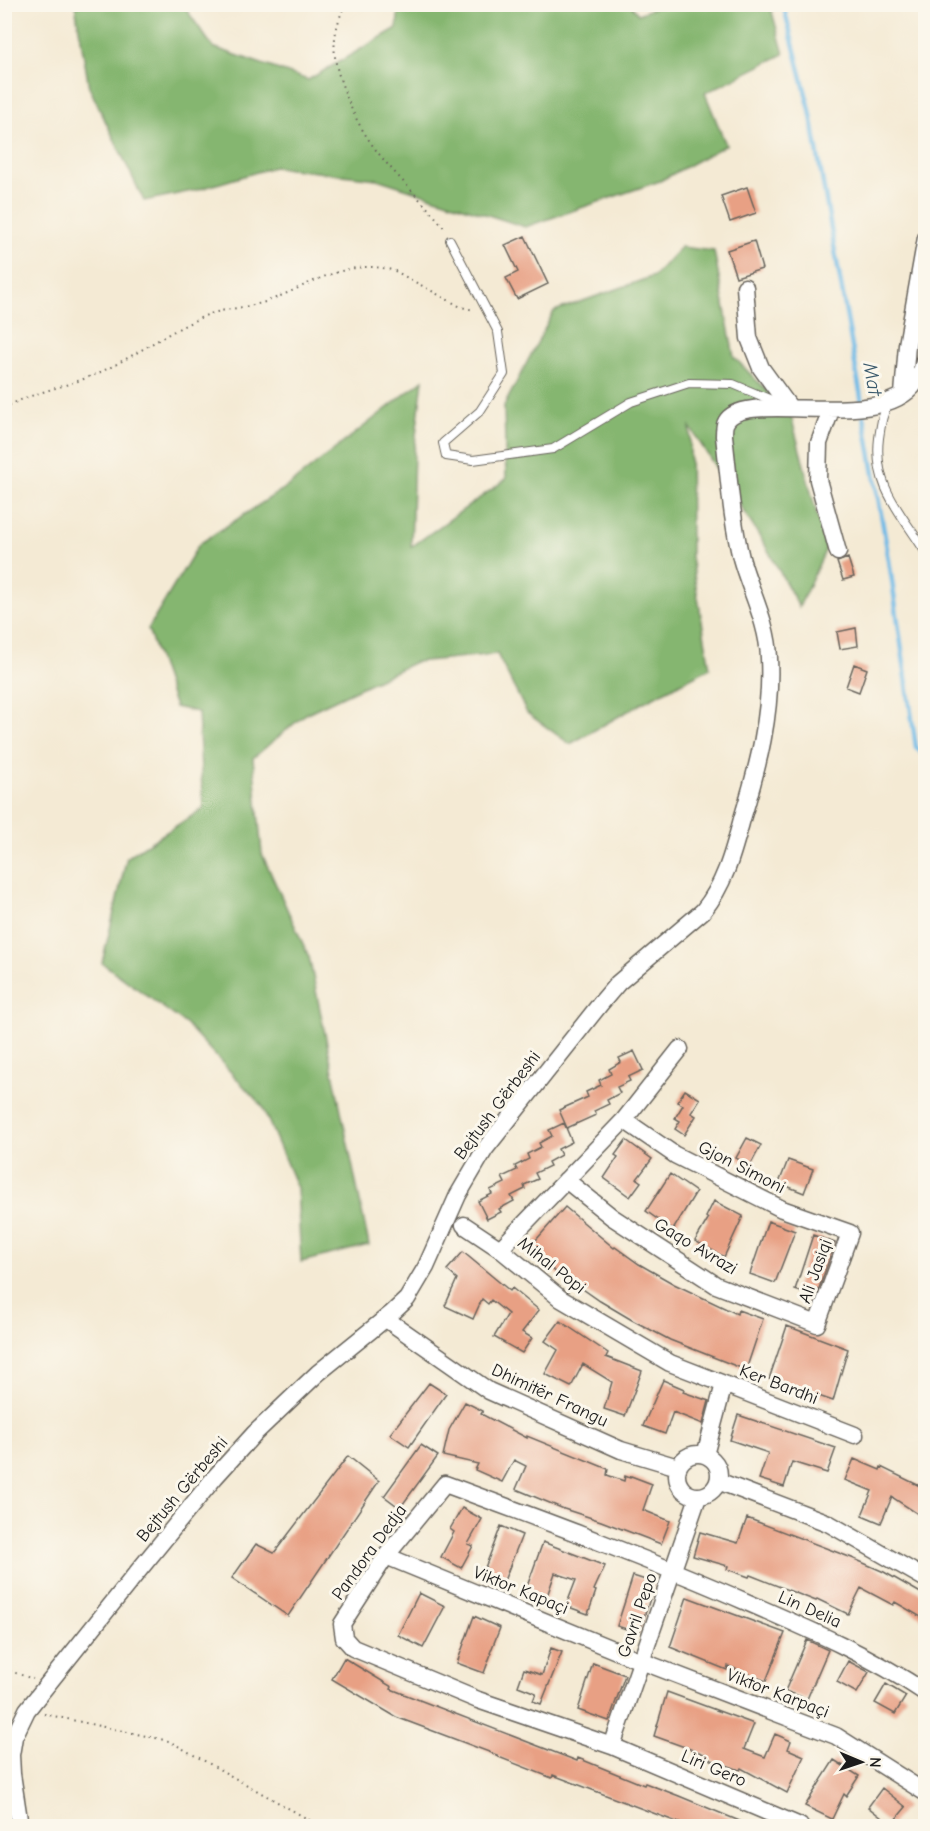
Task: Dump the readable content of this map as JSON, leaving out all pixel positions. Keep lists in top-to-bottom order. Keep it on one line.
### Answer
{"streets":{"street":["Bejtush Gërbeshi","Gjon Simoni","Gaqo Avrazi","Mihal Popi","Ali Jasiqi","Ker Bardhi","Dhimitër Frangu","Pandora Dedja","Viktor Kapaçi","Lin Delia","Gavril Pepo","Viktor Karpaçi","Liri Gero"]},"crossings":[["Bejtush Gërbeshi","Dhimitër Frangu"],["Gjon Simoni","Mihal Popi"],["Gjon Simoni","Ali Jasiqi"],["Gaqo Avrazi","Mihal Popi"],["Gaqo Avrazi","Ali Jasiqi"],["Mihal Popi","Ker Bardhi"],["Ker Bardhi","Dhimitër Frangu"],["Ker Bardhi","Gavril Pepo"],["Dhimitër Frangu","Gavril Pepo"],["Pandora Dedja","Viktor Kapaçi"],["Pandora Dedja","Lin Delia"],["Pandora Dedja","Gavril Pepo"],["Pandora Dedja","Liri Gero"],["Viktor Kapaçi","Gavril Pepo"],["Viktor Kapaçi","Viktor Karpaçi"],["Lin Delia","Gavril Pepo"],["Gavril Pepo","Viktor Karpaçi"],["Gavril Pepo","Liri Gero"]],"water":["Mat"],"north":"right"}
